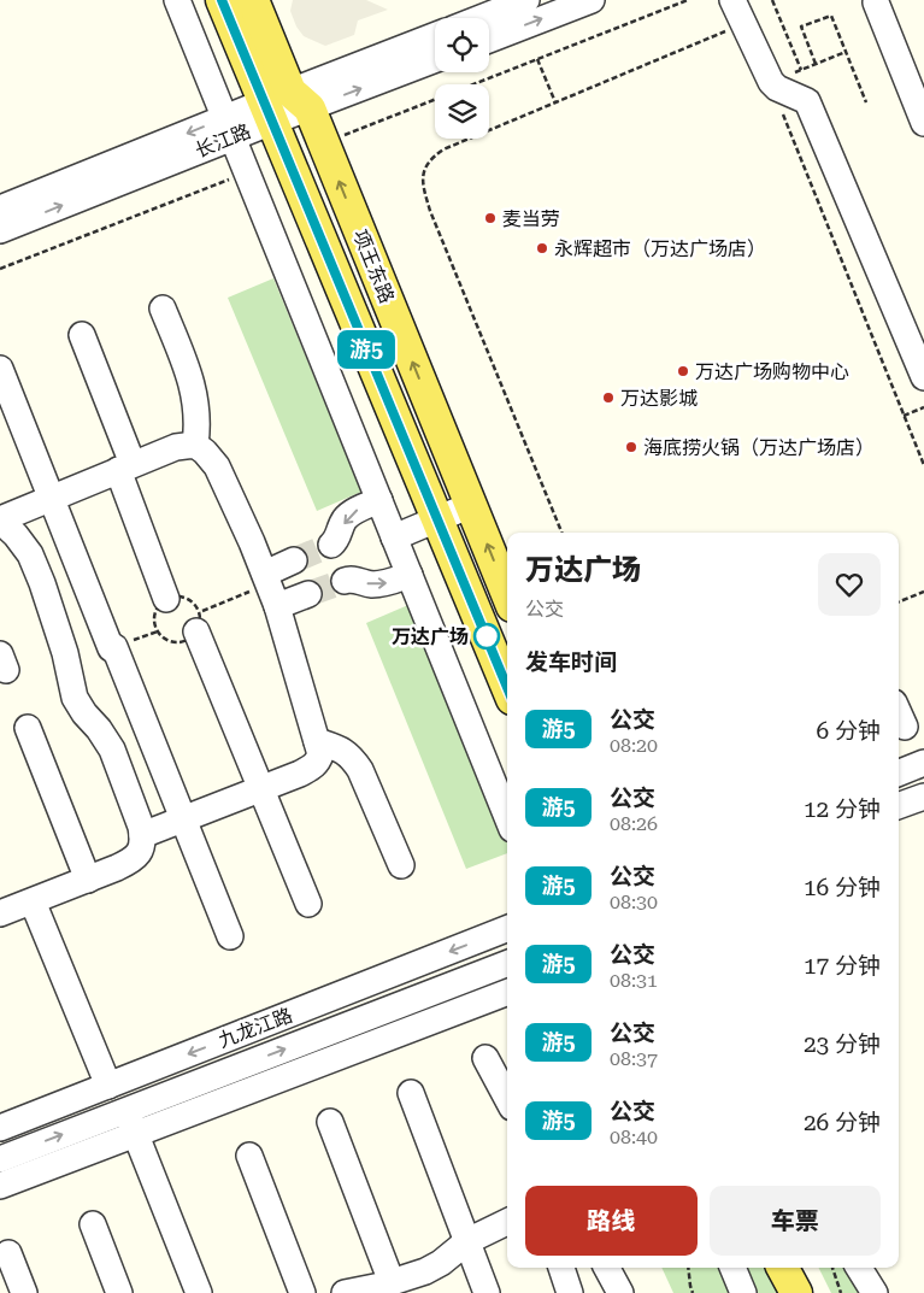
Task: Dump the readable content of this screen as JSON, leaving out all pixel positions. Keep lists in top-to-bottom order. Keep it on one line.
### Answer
{"streets":{"main road":["项王东路"],"street":["长江路","九龙江路"]},"crossings":[["长江路","项王东路"]],"places":["麦当劳","永辉超市（万达广场店）","万达广场购物中心","万达影城","海底捞火锅（万达广场店）","万达广场"],"lines":["bus line 游5"],"page":{"on_map":"游5","heading":[["万达广场","公交"],"发车时间"],"list":[{"mark":"游5","name":"公交","note":"08:20","value":"6 分钟"},{"mark":"游5","name":"公交","note":"08:26","value":"12 分钟"},{"mark":"游5","name":"公交","note":"08:30","value":"16 分钟"},{"mark":"游5","name":"公交","note":"08:31","value":"17 分钟"},{"mark":"游5","name":"公交","note":"08:37","value":"23 分钟"},{"mark":"游5","name":"公交","note":"08:40","value":"26 分钟"}],"buttons":["路线","车票"]}}
